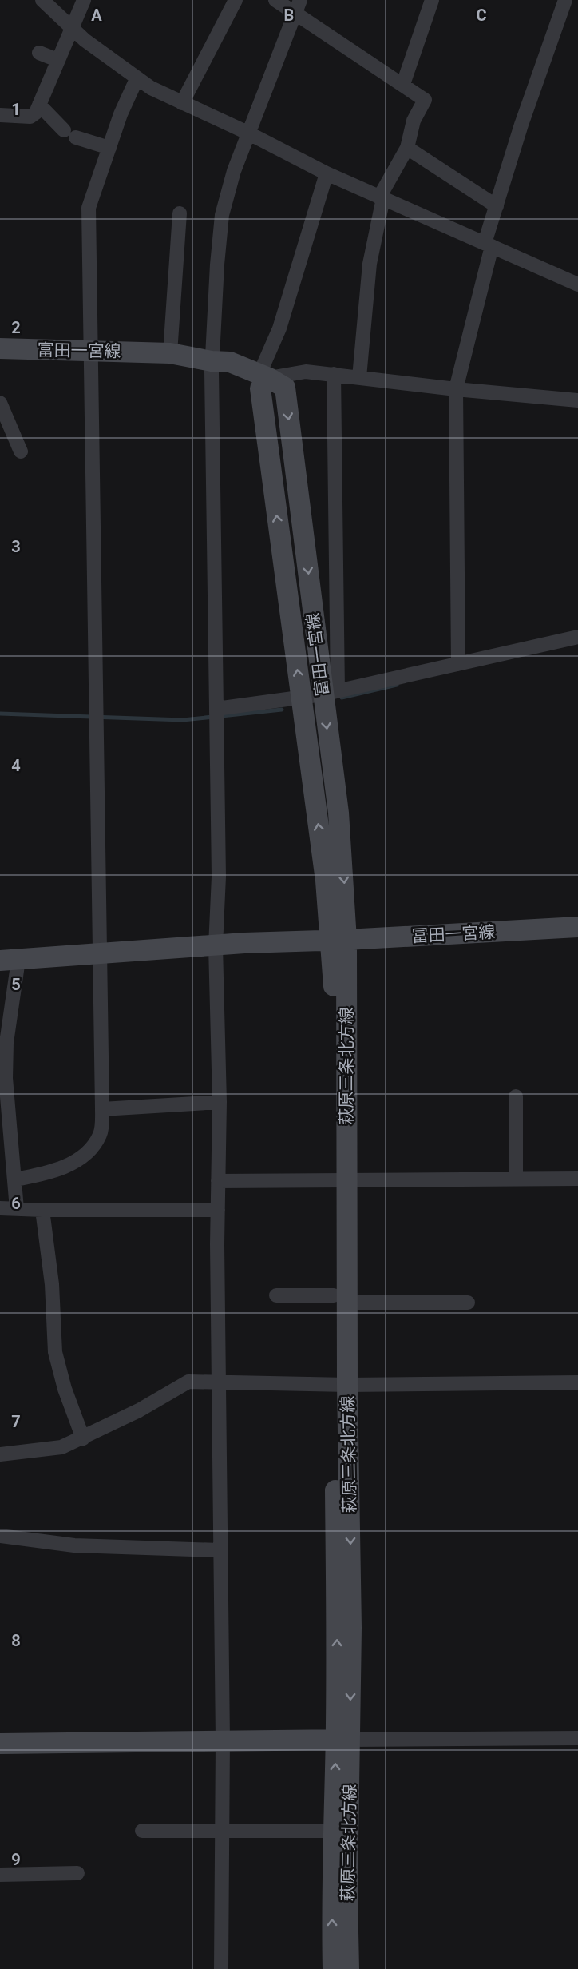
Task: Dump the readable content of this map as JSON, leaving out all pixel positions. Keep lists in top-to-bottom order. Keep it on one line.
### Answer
{"streets":{"main road":["富田一宮線","冨田一宮線","萩原三条北方線"]},"crossings":[["富田一宮線","冨田一宮線"],["富田一宮線","萩原三条北方線"],["冨田一宮線","萩原三条北方線"]],"grid":{"columns":["A","B","C"],"rows":["1","2","3","4","5","6","7","8","9"]}}
